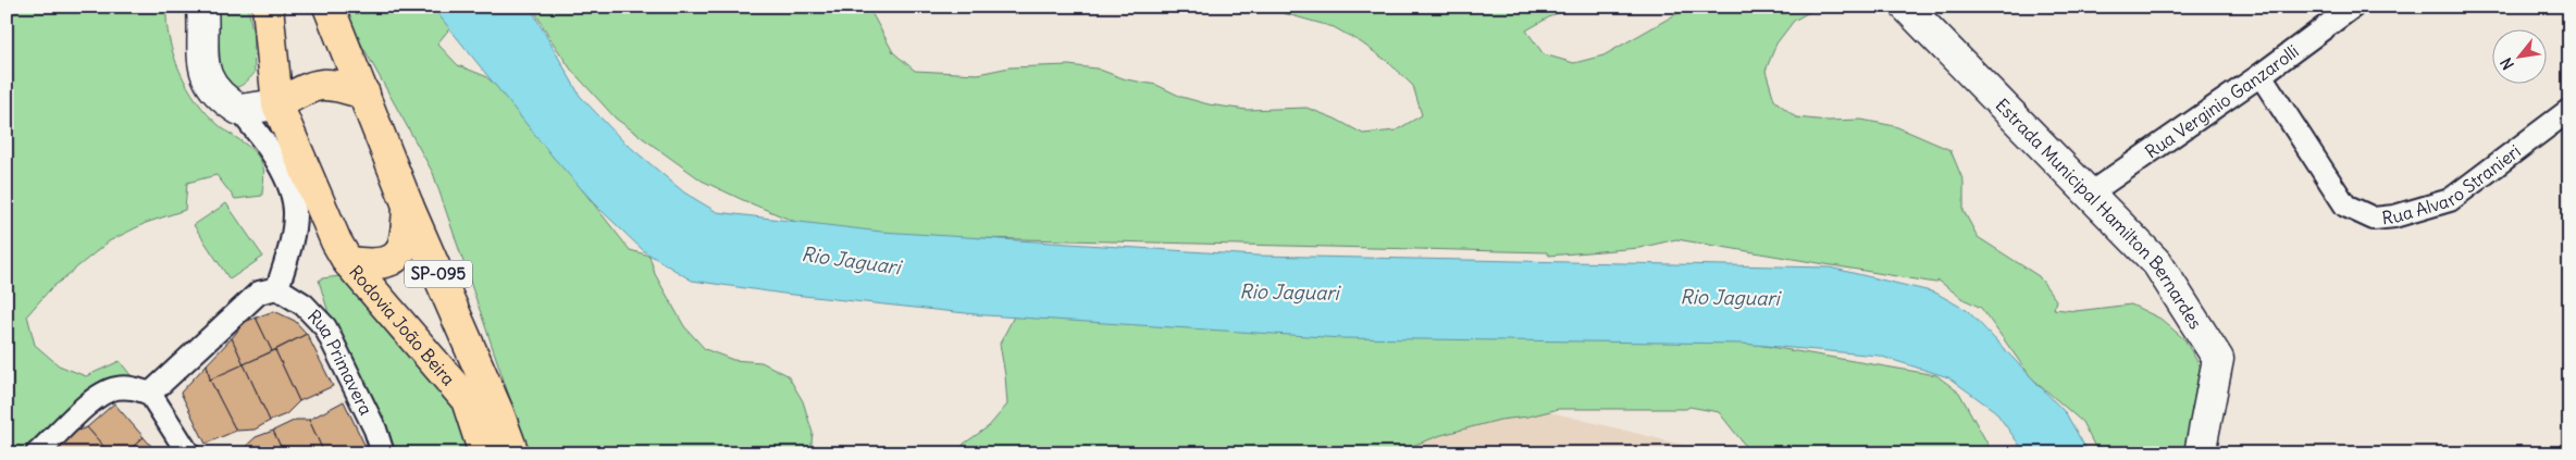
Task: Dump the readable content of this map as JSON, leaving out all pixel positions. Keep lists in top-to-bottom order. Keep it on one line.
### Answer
{"streets":{"main road":["SP-095","Rodovia João Beira"],"street":["Rua Verginio Ganzarolli","Rua Alvaro Stranieri","Estrada Municipal Hamilton Bernardes","Rua Primavera"]},"crossings":[["Rua Verginio Ganzarolli","Rua Alvaro Stranieri"],["Rua Verginio Ganzarolli","Estrada Municipal Hamilton Bernardes"],["SP-095","Rodovia João Beira"]],"water":["Rio Jaguari"],"north":"bottom left"}
